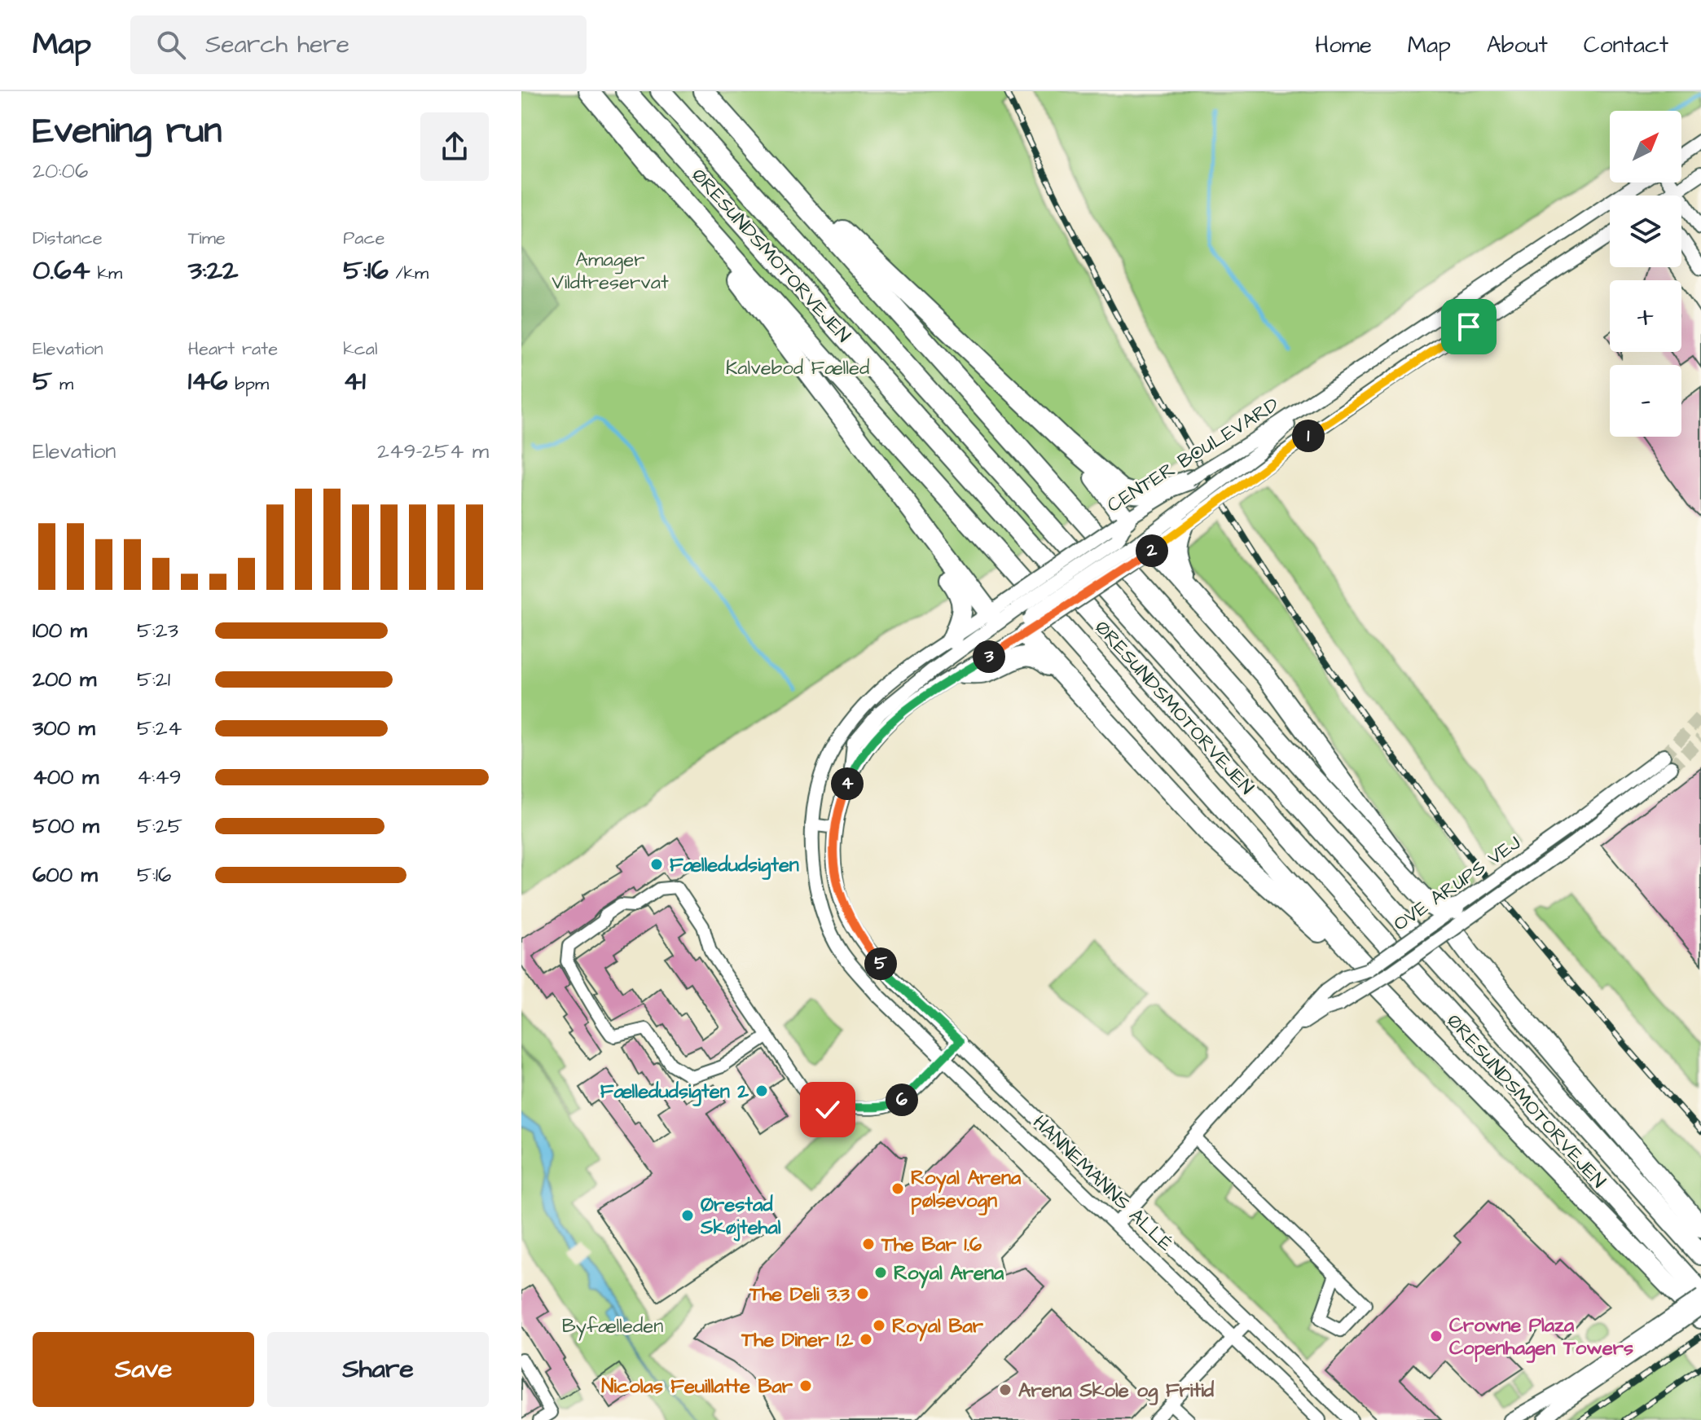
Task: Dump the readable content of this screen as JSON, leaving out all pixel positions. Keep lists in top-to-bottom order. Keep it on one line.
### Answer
{"streets":{"highway":["ØRESUNDSMOTORVEJEN"],"street":["CENTER BOULEVARD","OVE ARUPS VEJ","HANNEMANNS ALLÉ"]},"crossings":[["CENTER BOULEVARD","HANNEMANNS ALLÉ"],["OVE ARUPS VEJ","HANNEMANNS ALLÉ"]],"parks":["Amager Vildtreservat","Kalvebod Fælled","Byfælleden"],"places":["Fælledudsigten","Fælledudsigten 2","Royal Arena pølsevogn","Ørestad Skøjtehal","The Bar 1.6","Royal Arena","The Deli 3.3","Royal Bar","Crowne Plaza Copenhagen Towers","The Diner 1.2","Nicolas Feuillatte Bar","Arena Skole og Fritid"],"north":"top right","page":{"header":"Map","search":"Search here","nav":["Home","Map","About","Contact"],"heading":["Evening run","20:06"],"map_buttons":["+","−"],"stats":[["Distance","0.64 km"],["Time","3:22"],["Pace","5:16 /km"],["Elevation","5 m"],["Heart rate","146 bpm"],["kcal","41"]],"pins":["1","2","3","4","5","6"],"chart":["Elevation","249–254 m"],"list":[{"name":"100 m","note":"5:23"},{"name":"200 m","note":"5:21"},{"name":"300 m","note":"5:24"},{"name":"400 m","note":"4:49"},{"name":"500 m","note":"5:25"},{"name":"600 m","note":"5:16"}],"buttons":["Save","Share"]}}
